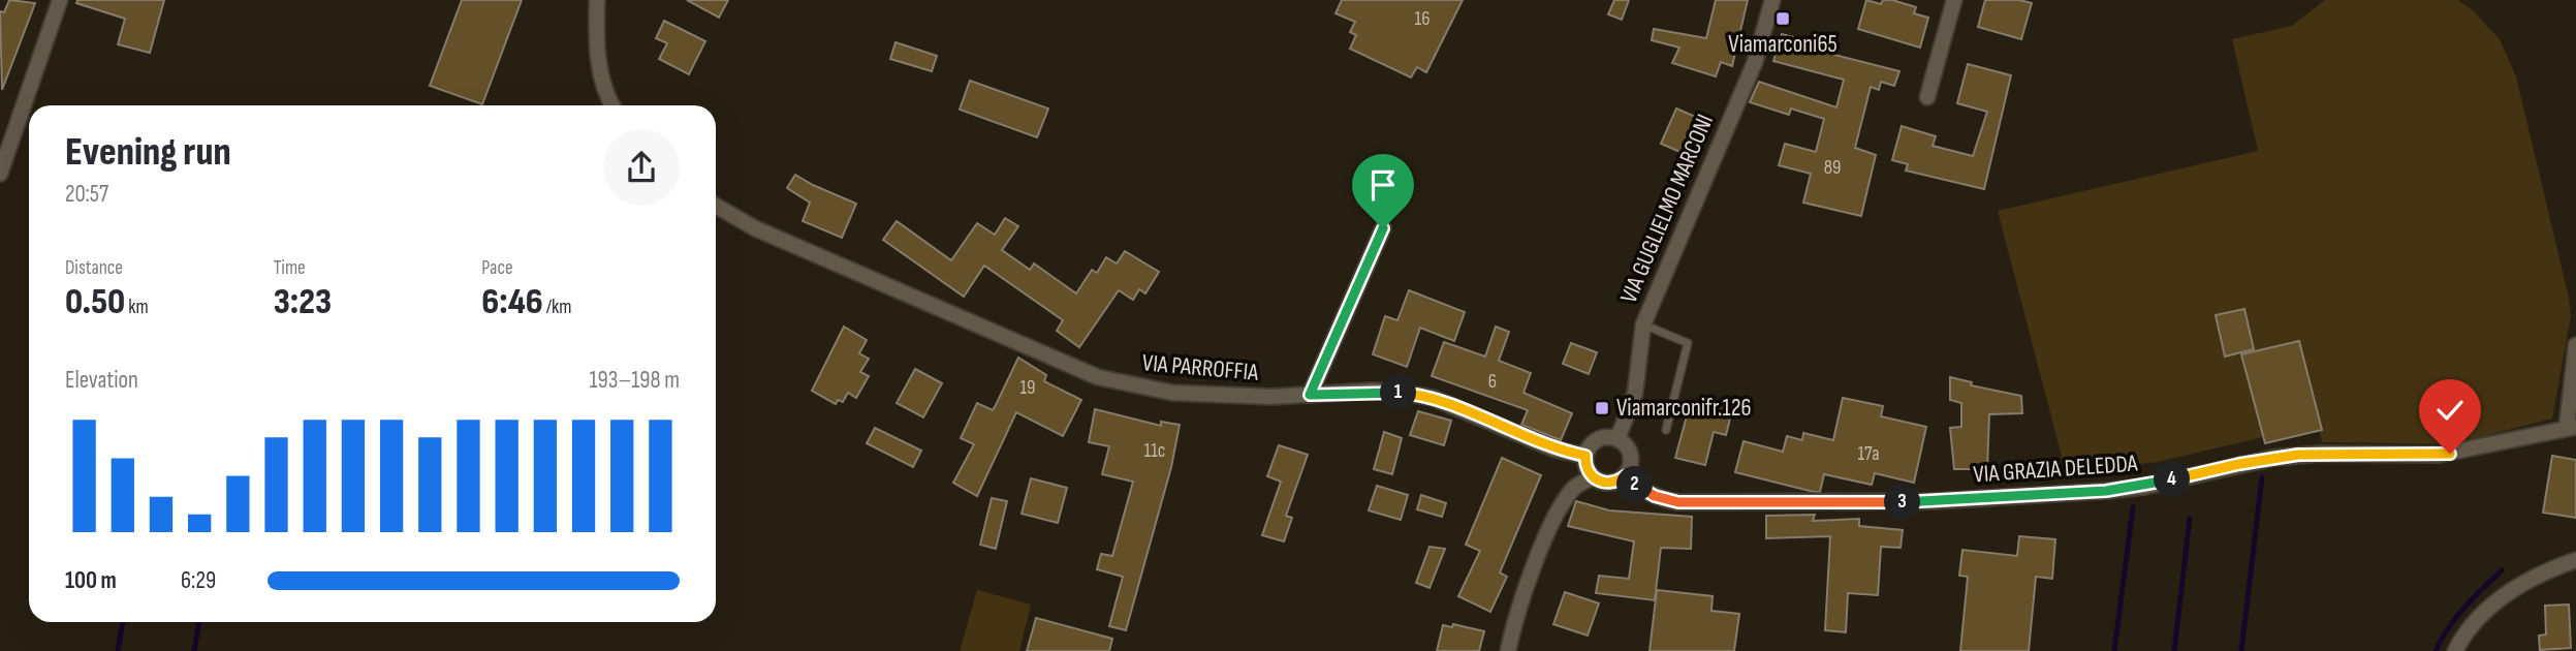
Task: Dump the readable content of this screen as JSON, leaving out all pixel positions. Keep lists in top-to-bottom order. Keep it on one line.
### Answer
{"streets":{"street":["VIA GUGLIELMO MARCONI","VIA PARROFFIA","VIA GRAZIA DELEDDA"]},"crossings":[["VIA GUGLIELMO MARCONI","VIA PARROFFIA"],["VIA GUGLIELMO MARCONI","VIA GRAZIA DELEDDA"],["VIA PARROFFIA","VIA GRAZIA DELEDDA"]],"places":{"transit":["Viamarconi65","Viamarconifr.126"]},"house_numbers":["16","89","6","19","11c","17a"],"page":{"heading":["Evening run","20:57"],"stats":[["Distance","0.50 km"],["Time","3:23"],["Pace","6:46 /km"]],"chart":["Elevation","193–198 m"],"pins":["1","4","2","3"],"list":[{"name":"100 m","note":"6:29"}]}}
